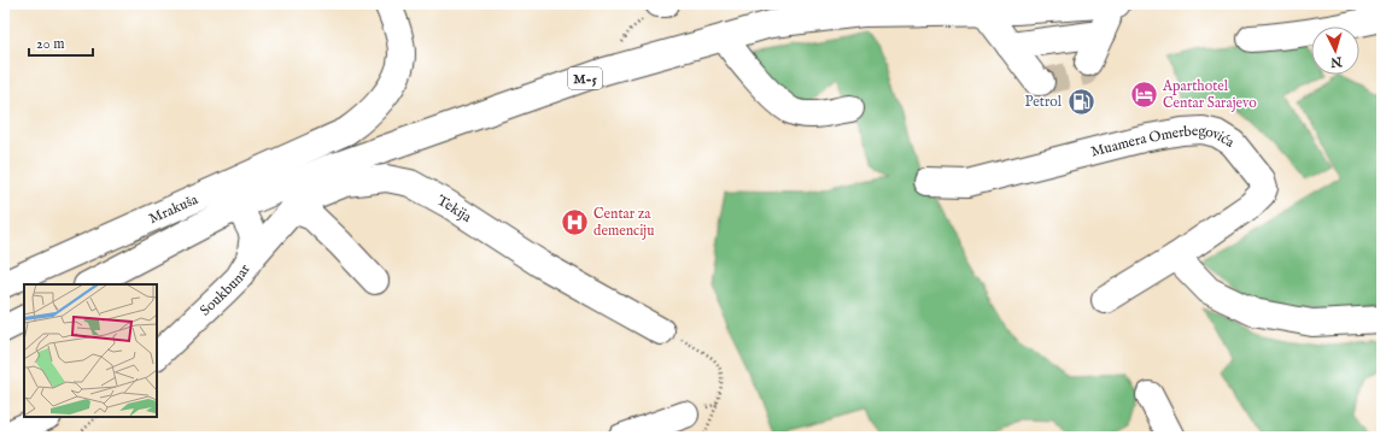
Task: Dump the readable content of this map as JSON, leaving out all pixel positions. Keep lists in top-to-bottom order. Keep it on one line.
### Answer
{"streets":{"street":["M-5","Muamera Omerbegovića","Mrakuša","Tekija","Soukbunar"]},"crossings":[["M-5","Soukbunar"],["Tekija","Soukbunar"]],"places":{"hotel":["Aparthotel Centar Sarajevo"],"fuel station":["Petrol"],"hospital":["Centar za demenciju"]},"scale_bar":"20 m","north":"bottom"}
